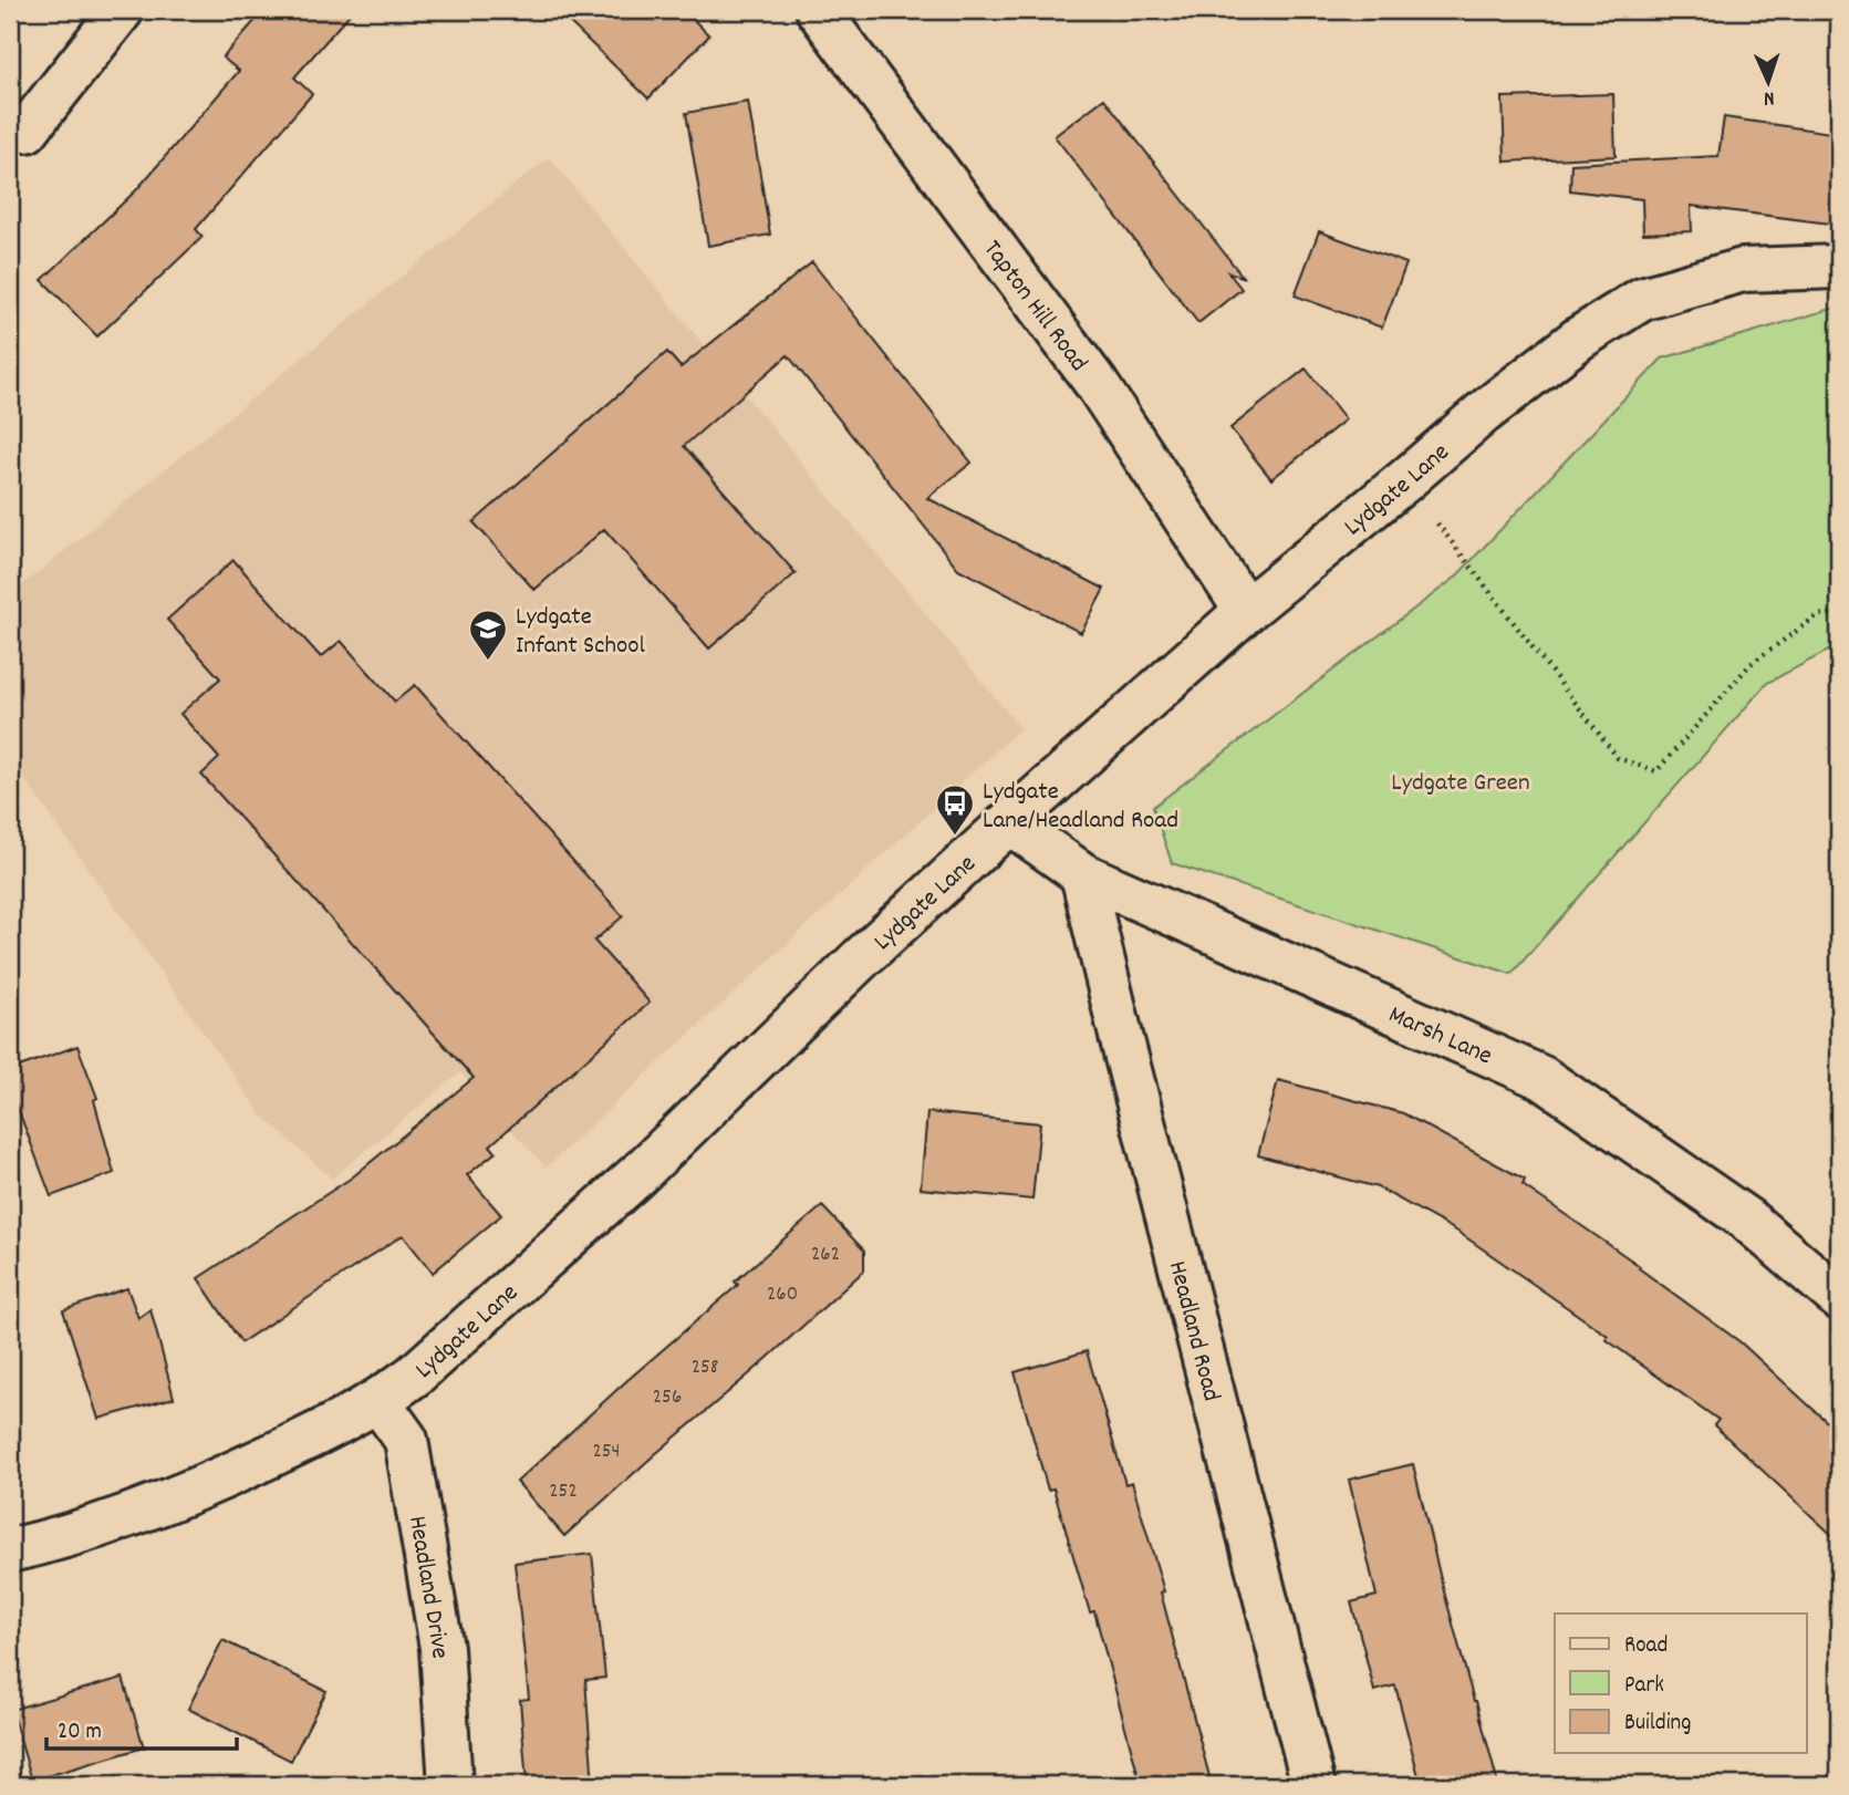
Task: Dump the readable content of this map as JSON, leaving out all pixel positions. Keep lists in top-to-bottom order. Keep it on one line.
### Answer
{"streets":{"street":["Tapton Hill Road","Lydgate Lane","Marsh Lane","Headland Road","Headland Drive"]},"crossings":[["Tapton Hill Road","Lydgate Lane"],["Lydgate Lane","Marsh Lane"],["Lydgate Lane","Headland Drive"],["Marsh Lane","Headland Road"]],"parks":["Lydgate Green"],"places":{"school or university":["Lydgate Infant School"],"bus stop":["Lydgate Lane/Headland Road"]},"house_numbers":["262","260","258","256","254","252"],"legend":["Road","Park","Building"],"scale_bar":"20 m","north":"bottom"}
